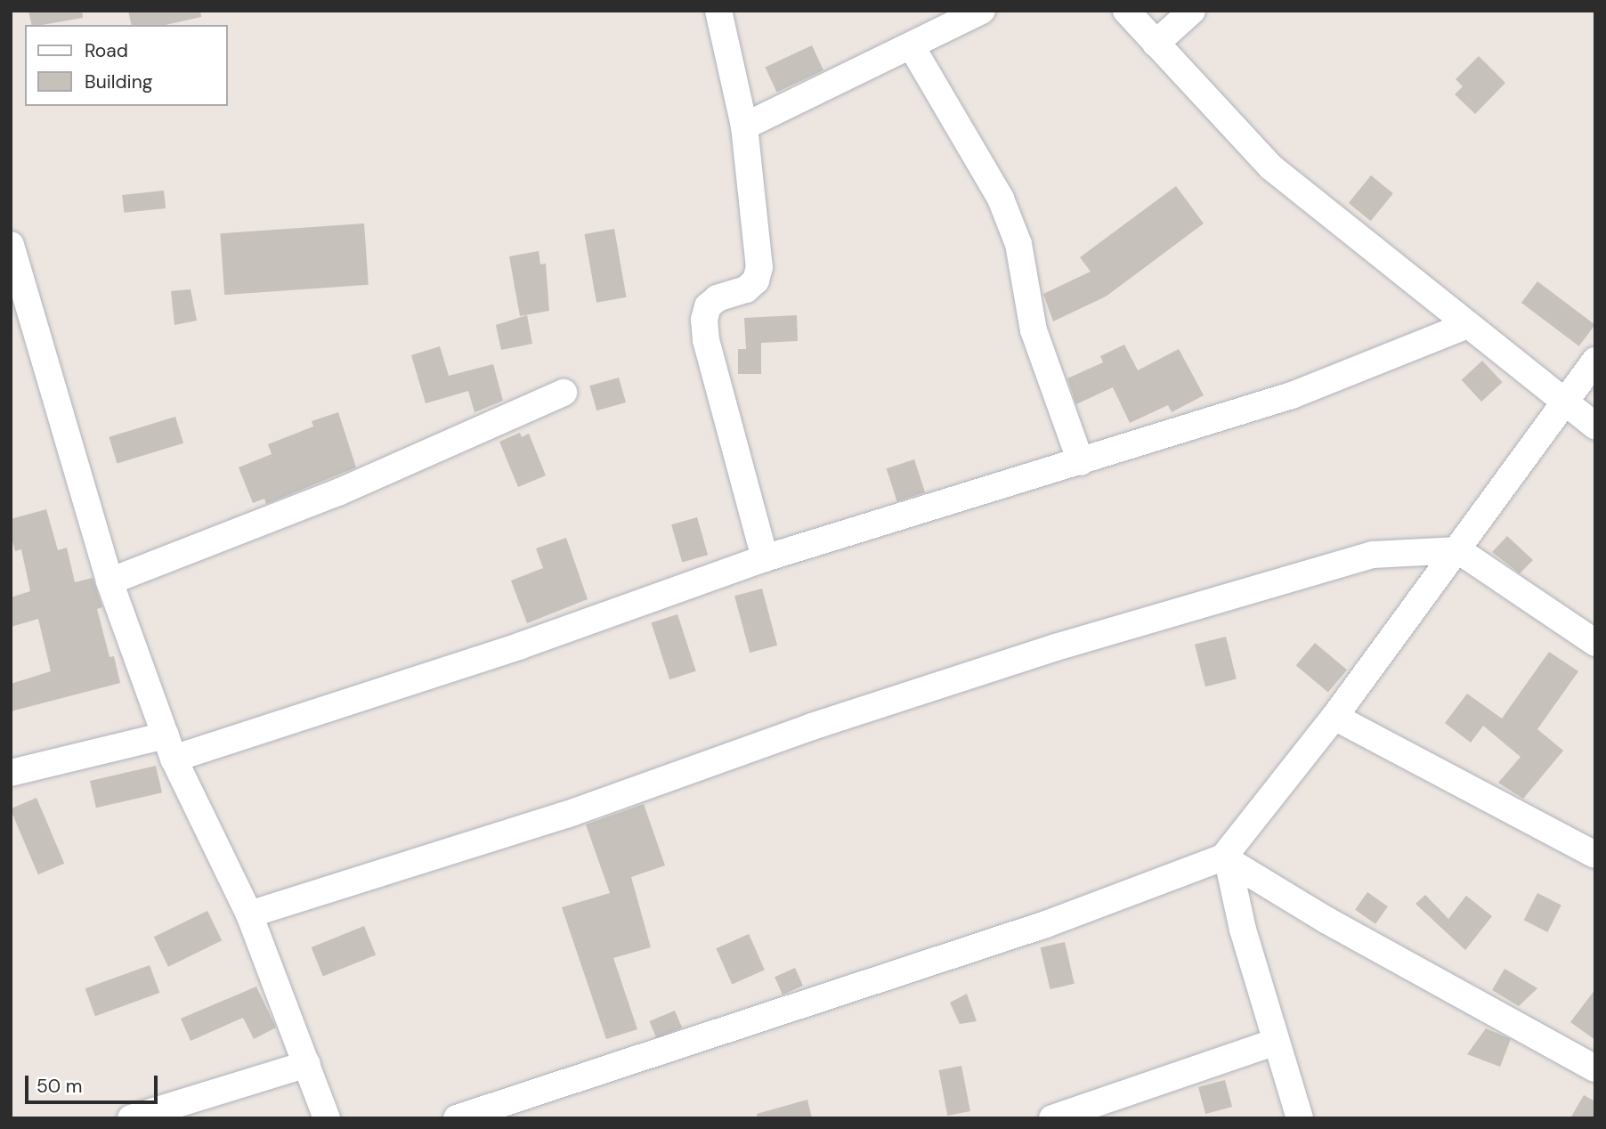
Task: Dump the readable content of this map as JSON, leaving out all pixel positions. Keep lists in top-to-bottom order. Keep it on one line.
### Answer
{"legend":["Road","Building"],"scale_bar":"50 m"}
